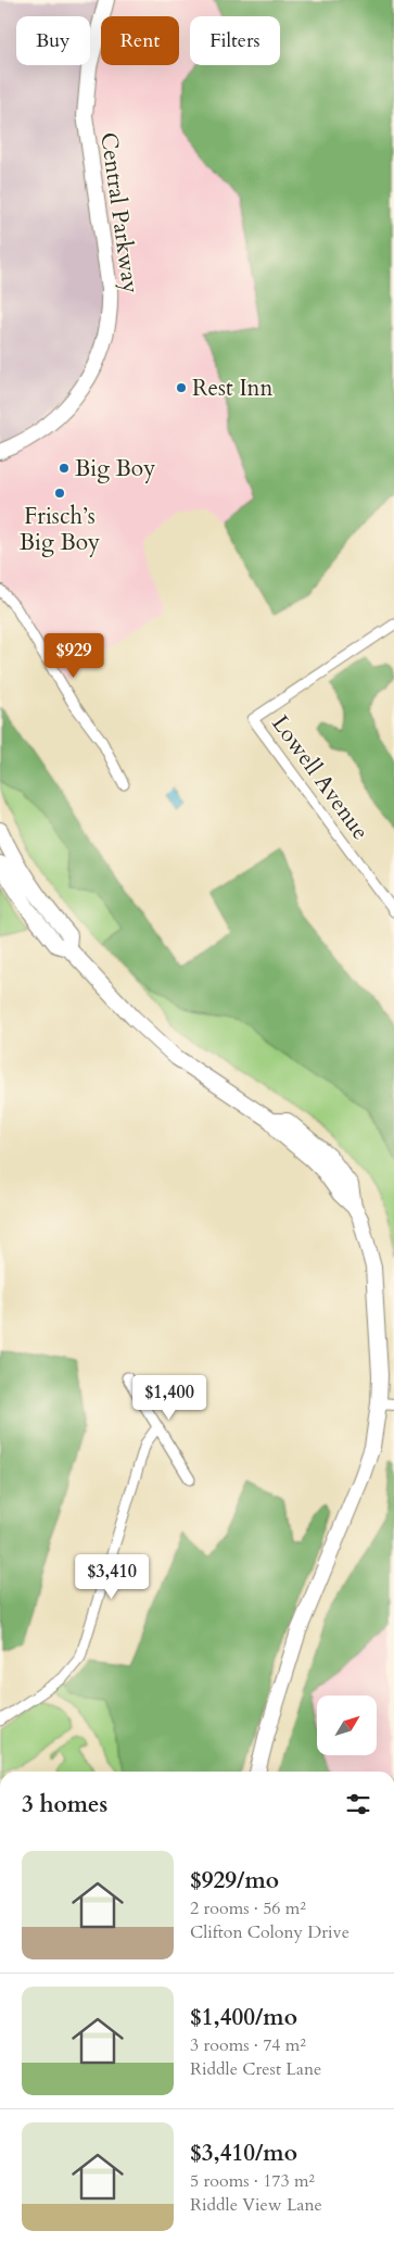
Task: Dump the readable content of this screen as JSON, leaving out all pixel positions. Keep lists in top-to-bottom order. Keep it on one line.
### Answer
{"streets":{"main road":["Central Parkway"],"street":["Lowell Avenue"]},"places":["Rest Inn","Big Boy","Frisch’s Big Boy"],"north":"top right","page":{"chip":["Buy","Rent","Filters"],"price":["$929","$1,400","$3,410"],"heading":"3 homes","list":[{"name":"$929/mo","note":"2 rooms · 56 m² · Clifton Colony Drive"},{"name":"$1,400/mo","note":"3 rooms · 74 m² · Riddle Crest Lane"},{"name":"$3,410/mo","note":"5 rooms · 173 m² · Riddle View Lane"}]}}
